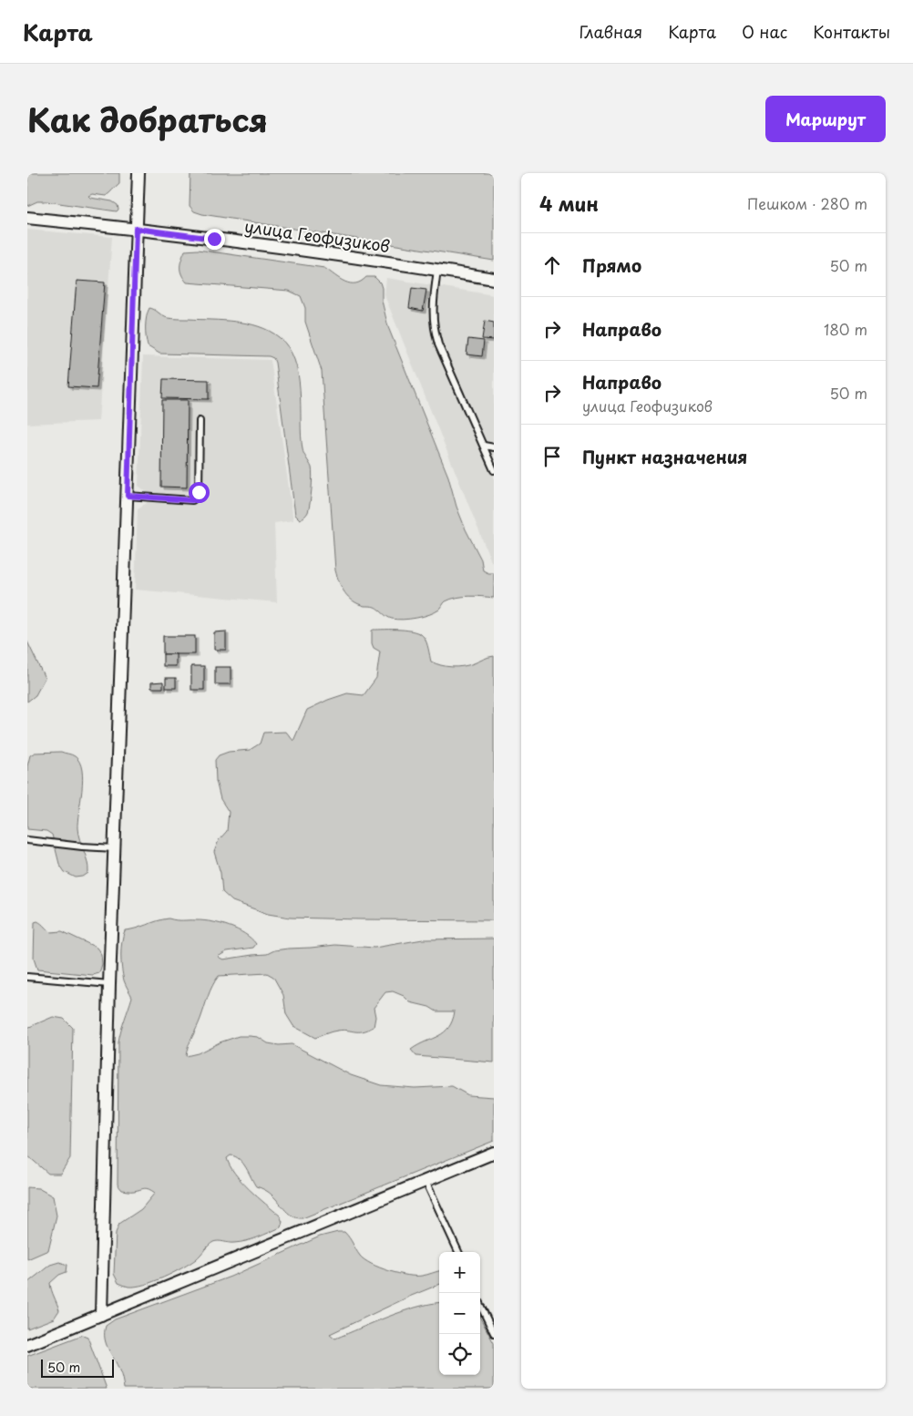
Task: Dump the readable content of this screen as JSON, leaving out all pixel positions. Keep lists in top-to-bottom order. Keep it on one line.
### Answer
{"streets":{"street":["улица Геофизиков"]},"scale_bar":"50 m","page":{"header":"Карта","nav":["Главная","Карта","О нас","Контакты"],"title":"Как добраться","buttons":"Маршрут","heading":["4 мин","Пешком · 280 m"],"list":[["Прямо","50 m"],["Направо","180 m"],["Направо","улица Геофизиков","50 m"],"Пункт назначения"],"map_buttons":["+","−"],"scale":"50 m"}}
